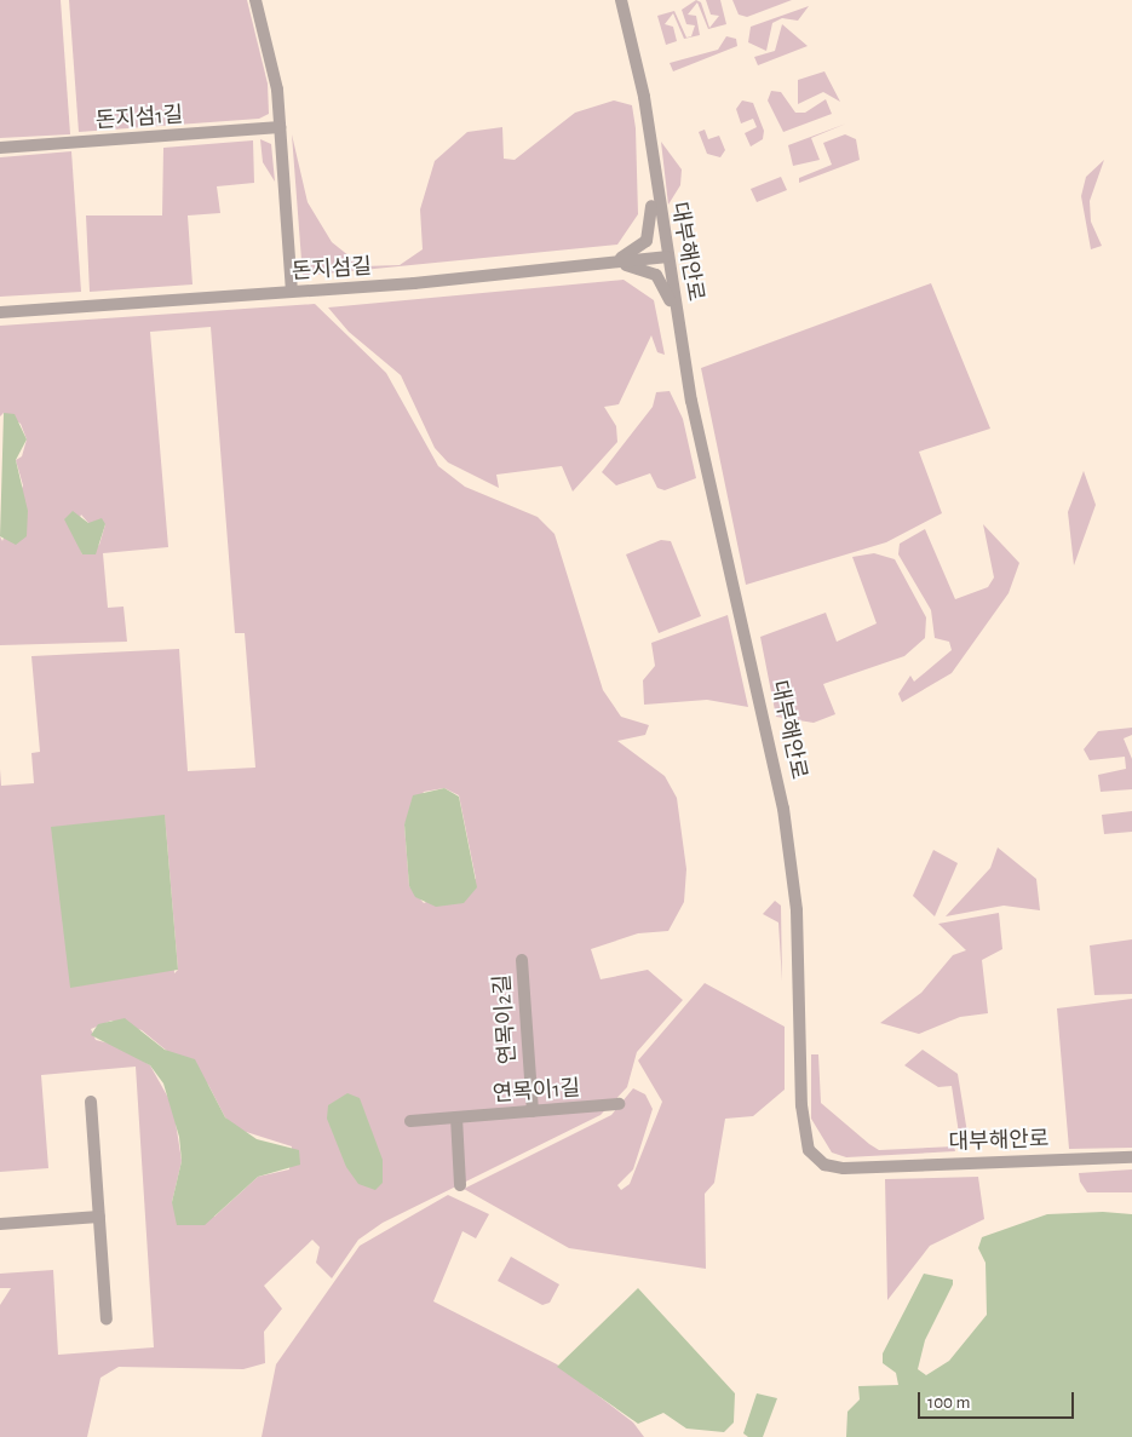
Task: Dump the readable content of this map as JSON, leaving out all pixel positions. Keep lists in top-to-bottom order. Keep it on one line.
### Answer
{"streets":{"street":["돈지섬1길","대부해안로","돈지섬길","연목이2길","연목이1길"]},"crossings":[["대부해안로","돈지섬길"],["연목이2길","연목이1길"]],"scale_bar":"100 m"}
